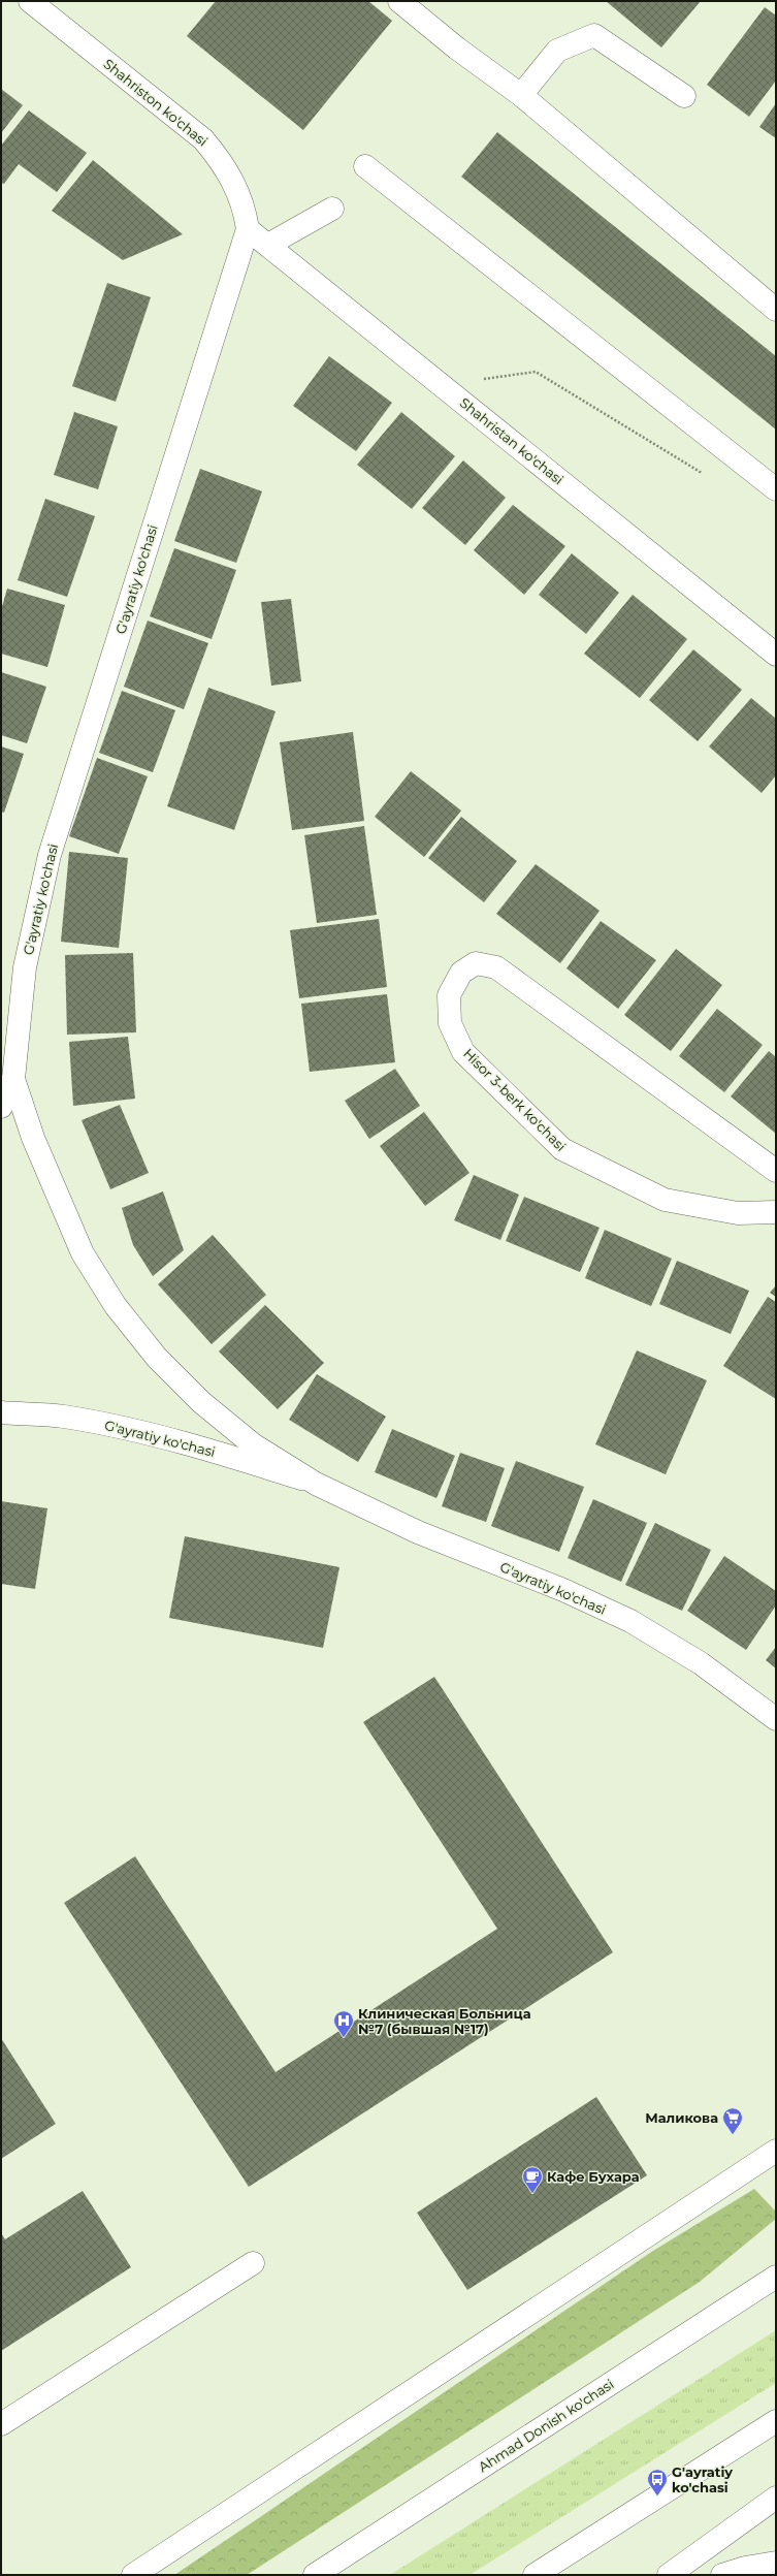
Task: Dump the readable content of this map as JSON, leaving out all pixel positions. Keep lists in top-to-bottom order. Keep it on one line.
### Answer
{"streets":{"main road":["Shahriston ko'chasi","Shahristan ko'chasi","G'ayratiy ko'chasi","Hisor 3-berk ko'chasi","Ahmad Donish ko'chasi"]},"crossings":[["Shahriston ko'chasi","Shahristan ko'chasi"],["Shahriston ko'chasi","G'ayratiy ko'chasi"],["Shahristan ko'chasi","G'ayratiy ko'chasi"]],"places":{"hospital":["Клиническая Больница №7 (бывшая №17)"],"supermarket":["Маликова"],"cafe":["Кафе Бухара"],"bus stop":["G'ayratiy ko'chasi"]}}
